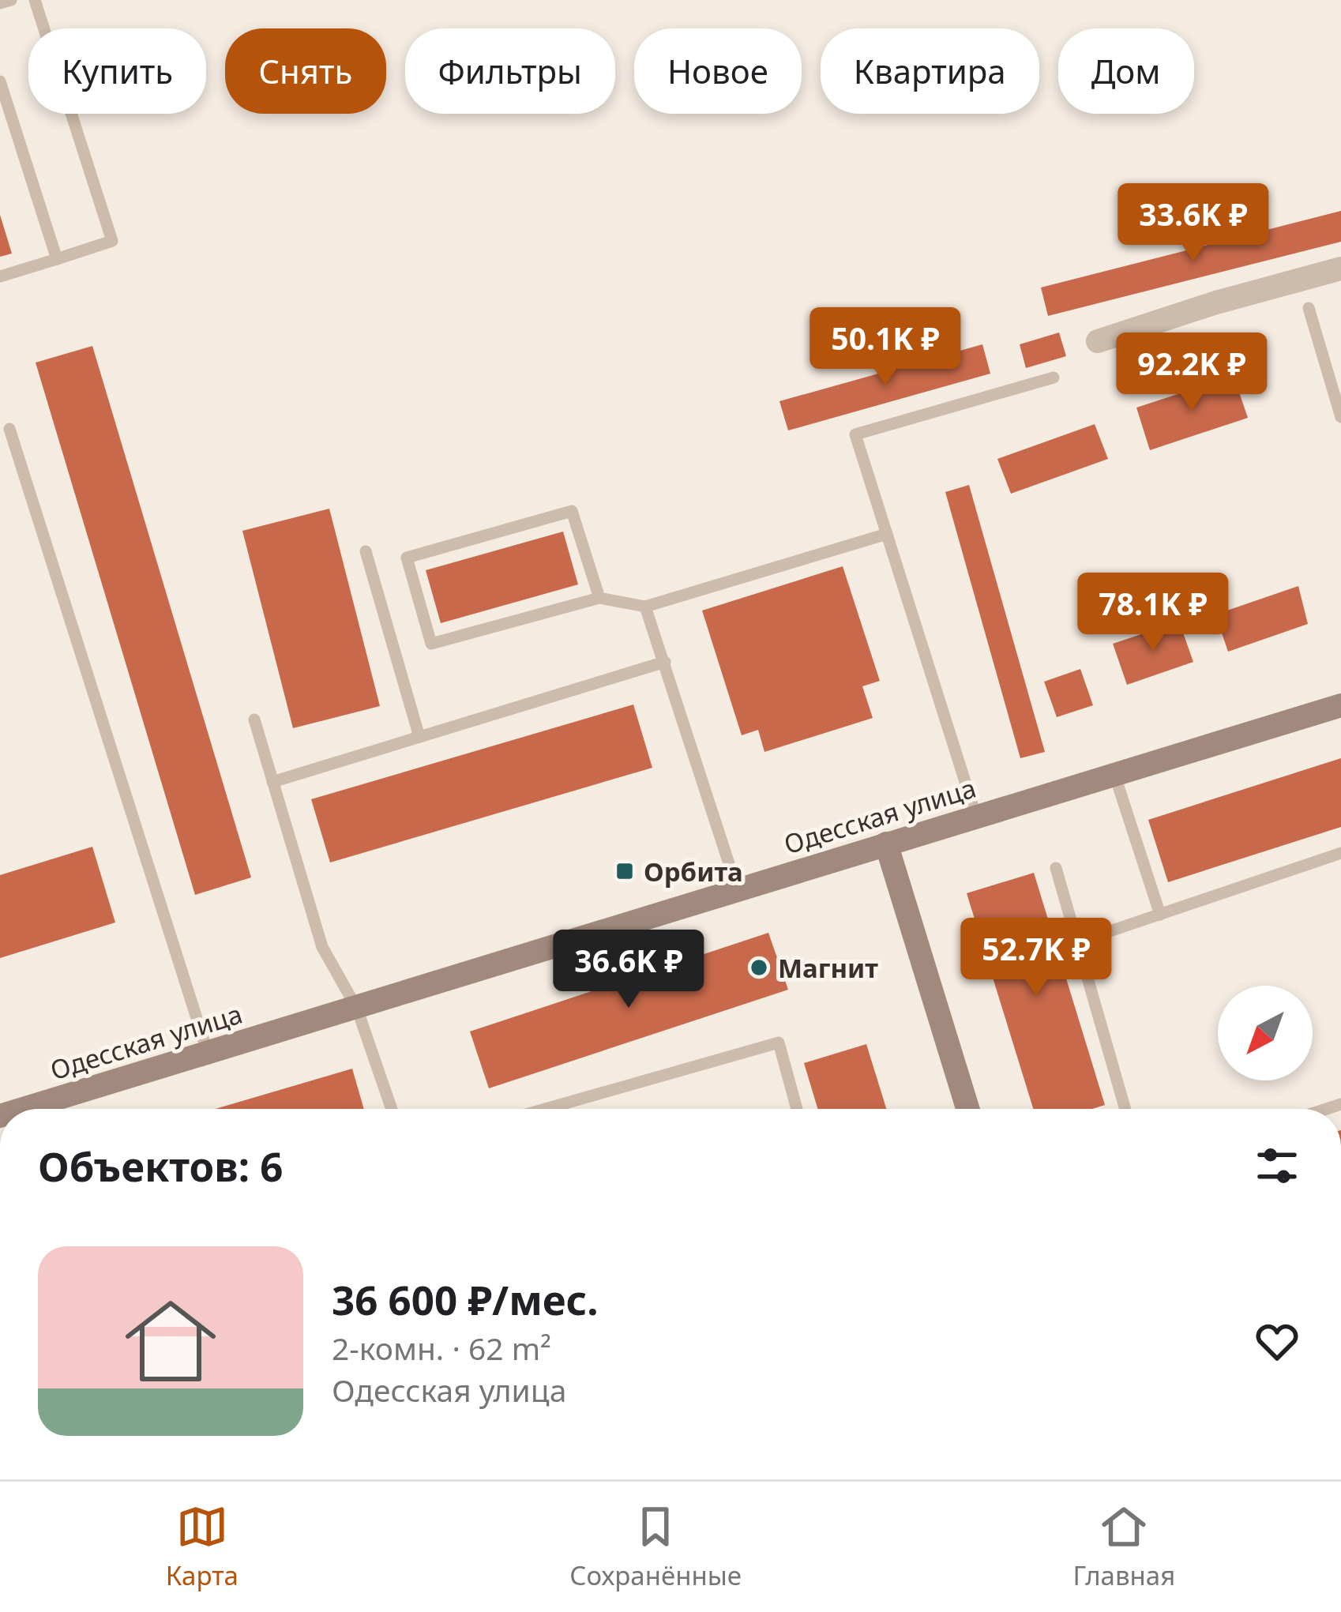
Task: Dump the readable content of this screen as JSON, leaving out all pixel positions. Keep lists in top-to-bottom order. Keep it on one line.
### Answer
{"streets":{"street":["Одесская улица"]},"places":{"transit":["Орбита"],"other":["Магнит"]},"north":"bottom left","page":{"chip":["Купить","Снять","Фильтры","Новое","Квартира","Дом"],"price":["33.6K ₽","50.1K ₽","92.2K ₽","78.1K ₽","52.7K ₽","36.6K ₽"],"heading":"Объектов: 6","list":[{"name":"36 600 ₽/мес.","note":"2-комн. · 62 m² · Одесская улица"}],"tabs":["Карта","Сохранённые","Главная"]}}
